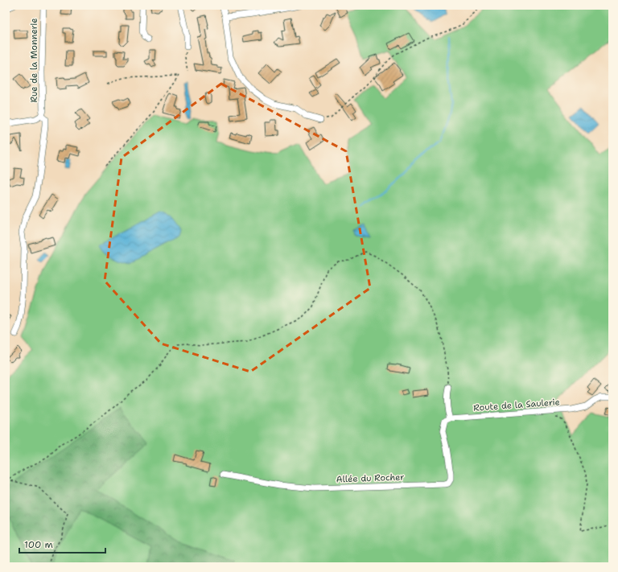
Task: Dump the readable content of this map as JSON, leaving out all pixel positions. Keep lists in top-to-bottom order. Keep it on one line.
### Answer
{"streets":{"street":["Rue de la Monnerie","Route de la Saulerie","Allée du Rocher"]},"crossings":[["Route de la Saulerie","Allée du Rocher"]],"scale_bar":"100 m"}
